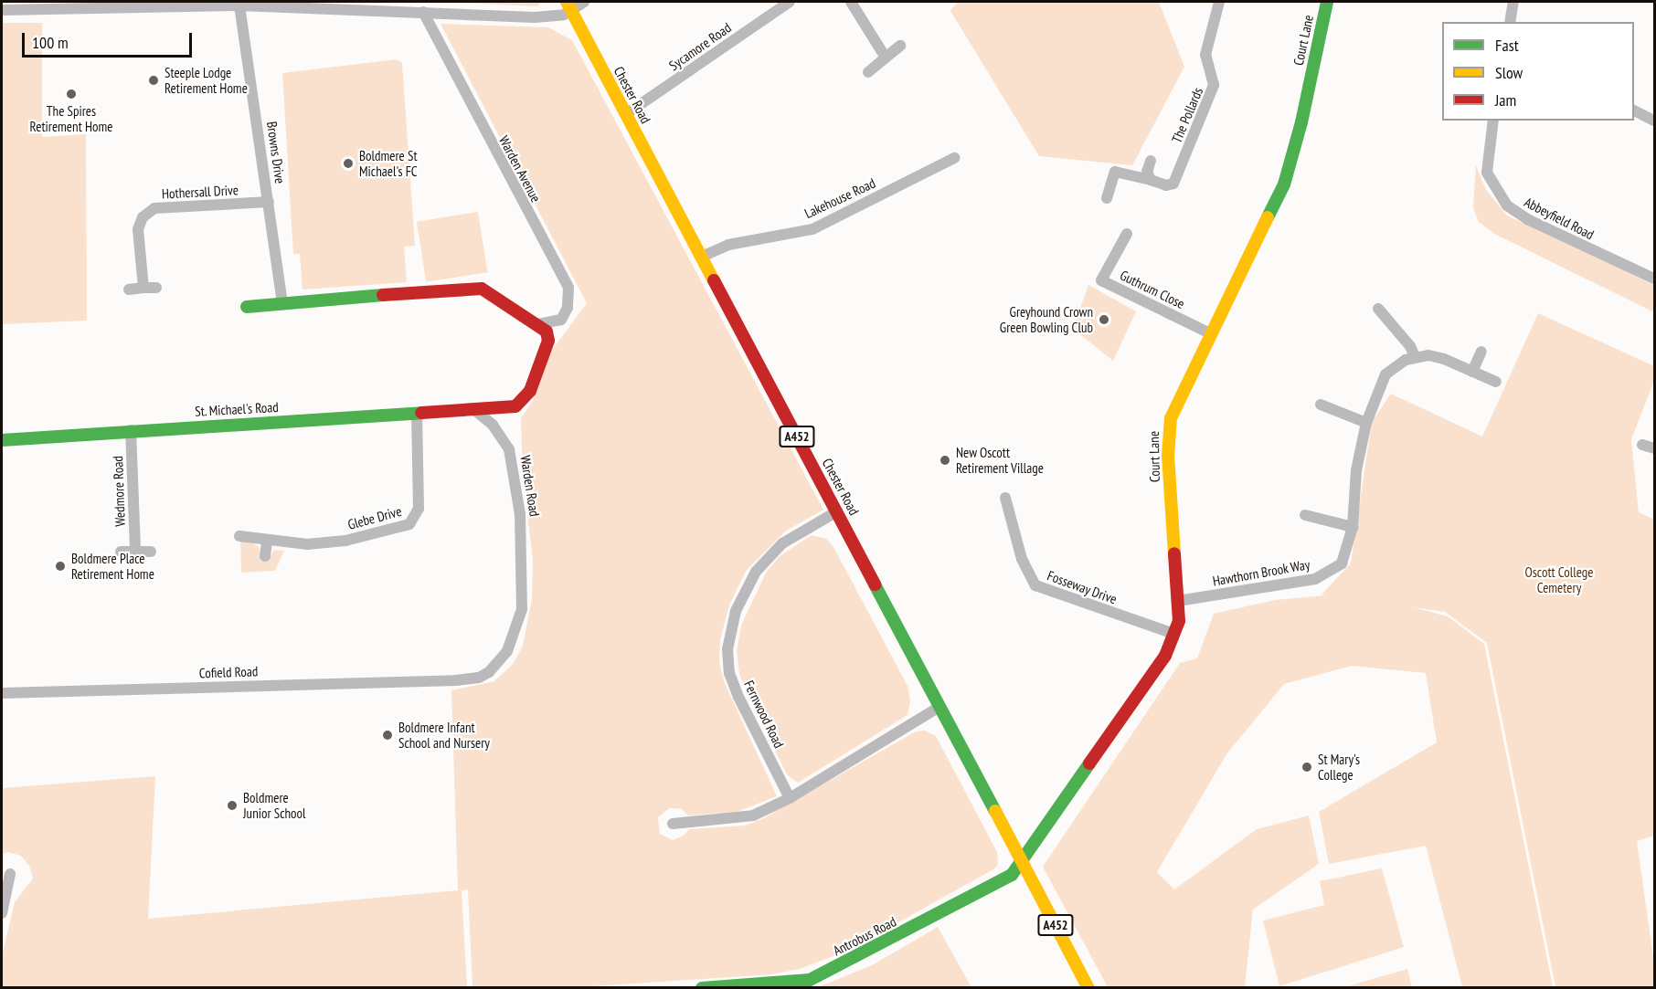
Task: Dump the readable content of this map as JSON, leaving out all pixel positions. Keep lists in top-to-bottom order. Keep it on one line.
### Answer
{"streets":{"main road":["Court Lane","Chester Road","St. Michael's Road","A452","Antrobus Road"],"street":["Sycamore Road","The Pollards","Browns Drive","Warden Avenue","Hothersall Drive","Lakehouse Road","Abbeyfield Road","Guthrum Close","Warden Road","Wedmore Road","Glebe Drive","Hawthorn Brook Way","Fosseway Drive","Cofield Road","Fernwood Road"]},"crossings":[["Court Lane","Chester Road"],["Court Lane","Guthrum Close"],["Court Lane","Hawthorn Brook Way"],["Court Lane","Fosseway Drive"],["Court Lane","Antrobus Road"],["Sycamore Road","Chester Road"],["Chester Road","Lakehouse Road"],["Chester Road","Fernwood Road"],["Chester Road","Antrobus Road"],["Browns Drive","Hothersall Drive"],["St. Michael's Road","Warden Road"],["St. Michael's Road","Wedmore Road"],["St. Michael's Road","Glebe Drive"],["Warden Road","Cofield Road"]],"parks":["Oscott College Cemetery"],"places":["Steeple Lodge Retirement Home","The Spires Retirement Home","Boldmere St Michael's FC","Greyhound Crown Green Bowling Club","New Oscott Retirement Village","Boldmere Place Retirement Home","Boldmere Infant School and Nursery","St Mary's College","Boldmere Junior School"],"legend":["Fast","Slow","Jam"],"scale_bar":"100 m"}
